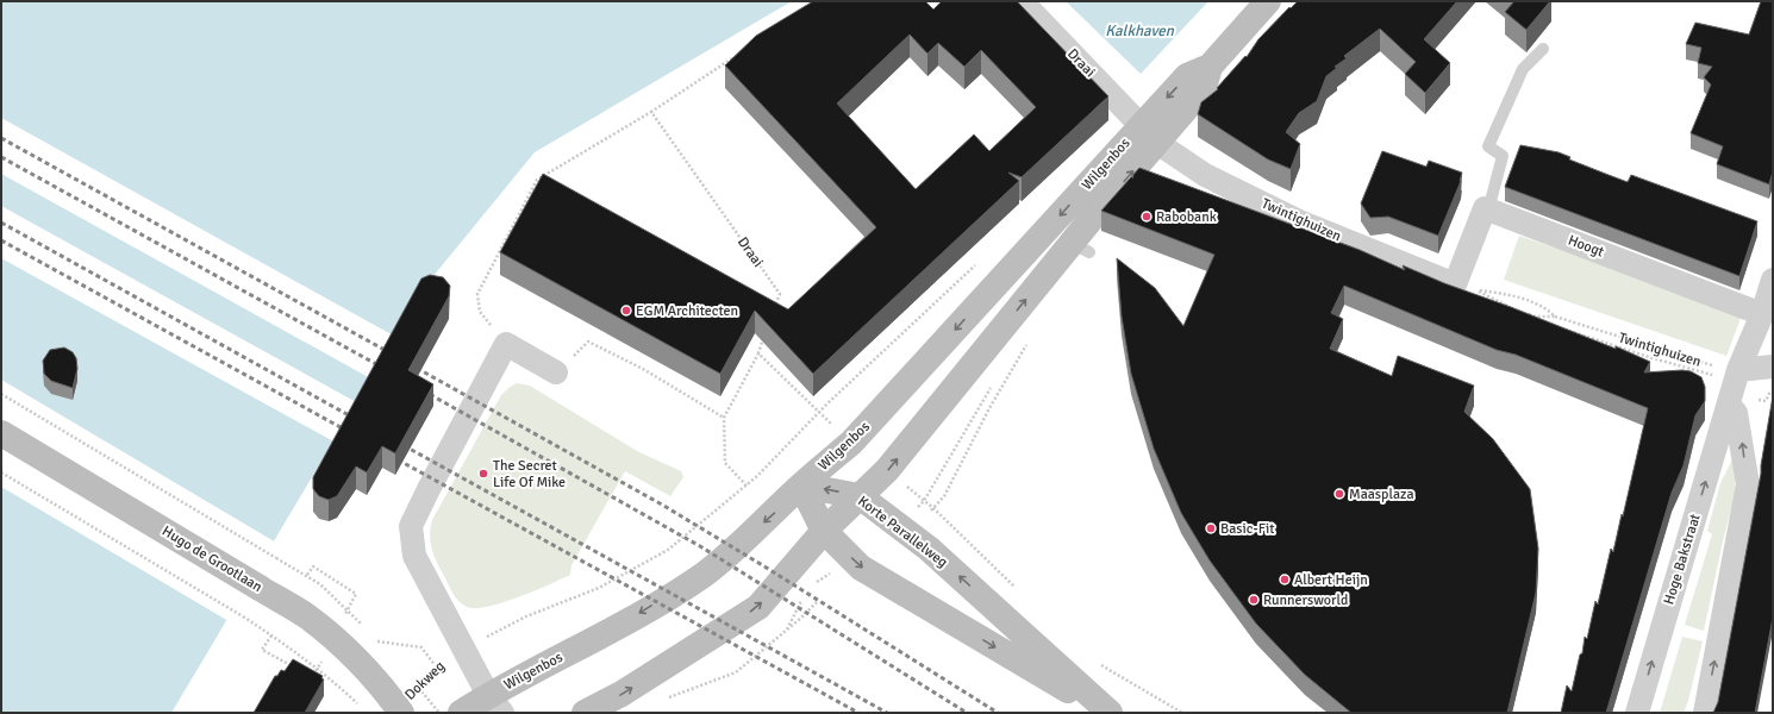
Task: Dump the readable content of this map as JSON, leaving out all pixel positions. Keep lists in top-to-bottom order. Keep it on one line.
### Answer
{"streets":{"main road":["Wilgenbos","Korte Parallelweg","Hugo de Grootlaan"],"street":["Draai","Twintighuizen","Hoogt","Hoge Bakstraat"],"path":["Dokweg"]},"crossings":[["Draai","Wilgenbos"],["Draai","Twintighuizen"],["Wilgenbos","Twintighuizen"],["Wilgenbos","Korte Parallelweg"],["Wilgenbos","Dokweg"],["Twintighuizen","Hoogt"],["Twintighuizen","Hoge Bakstraat"],["Hoogt","Hoge Bakstraat"]],"water":["Kalkhaven"],"places":["Rabobank","EGM Architecten","The Secret Life Of Mike","Maasplaza","Basic-Fit","Albert Heijn","Runnersworld"]}
